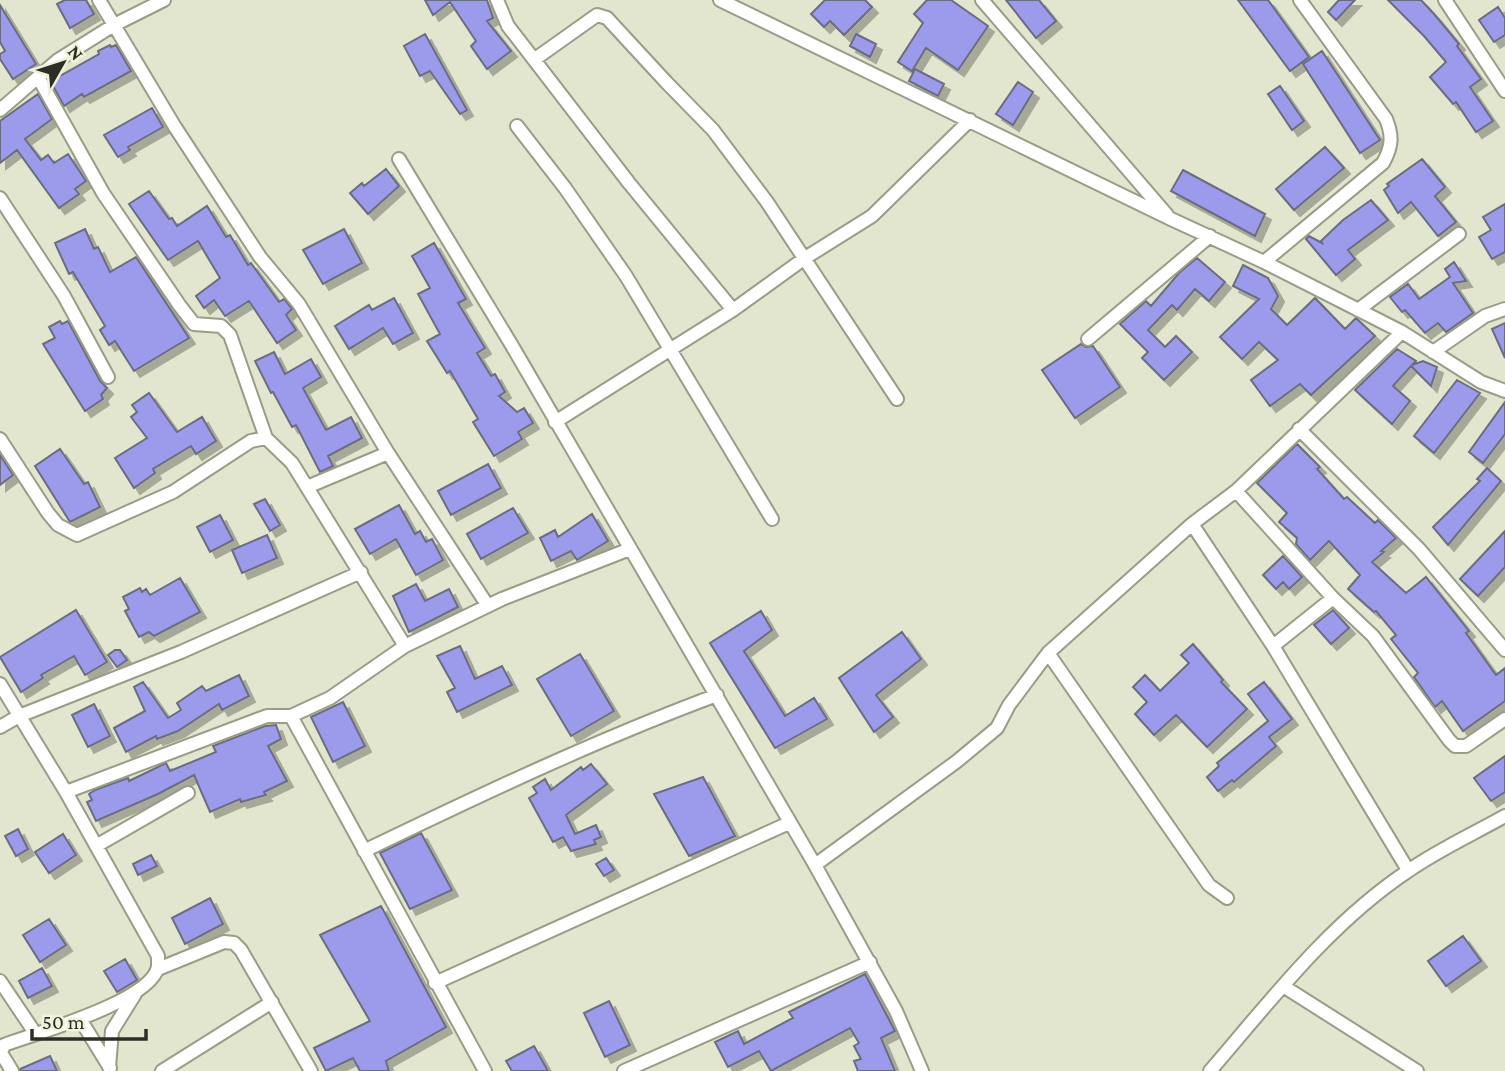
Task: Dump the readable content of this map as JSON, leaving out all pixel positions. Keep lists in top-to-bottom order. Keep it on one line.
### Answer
{"scale_bar":"50 m","north":"top right"}
